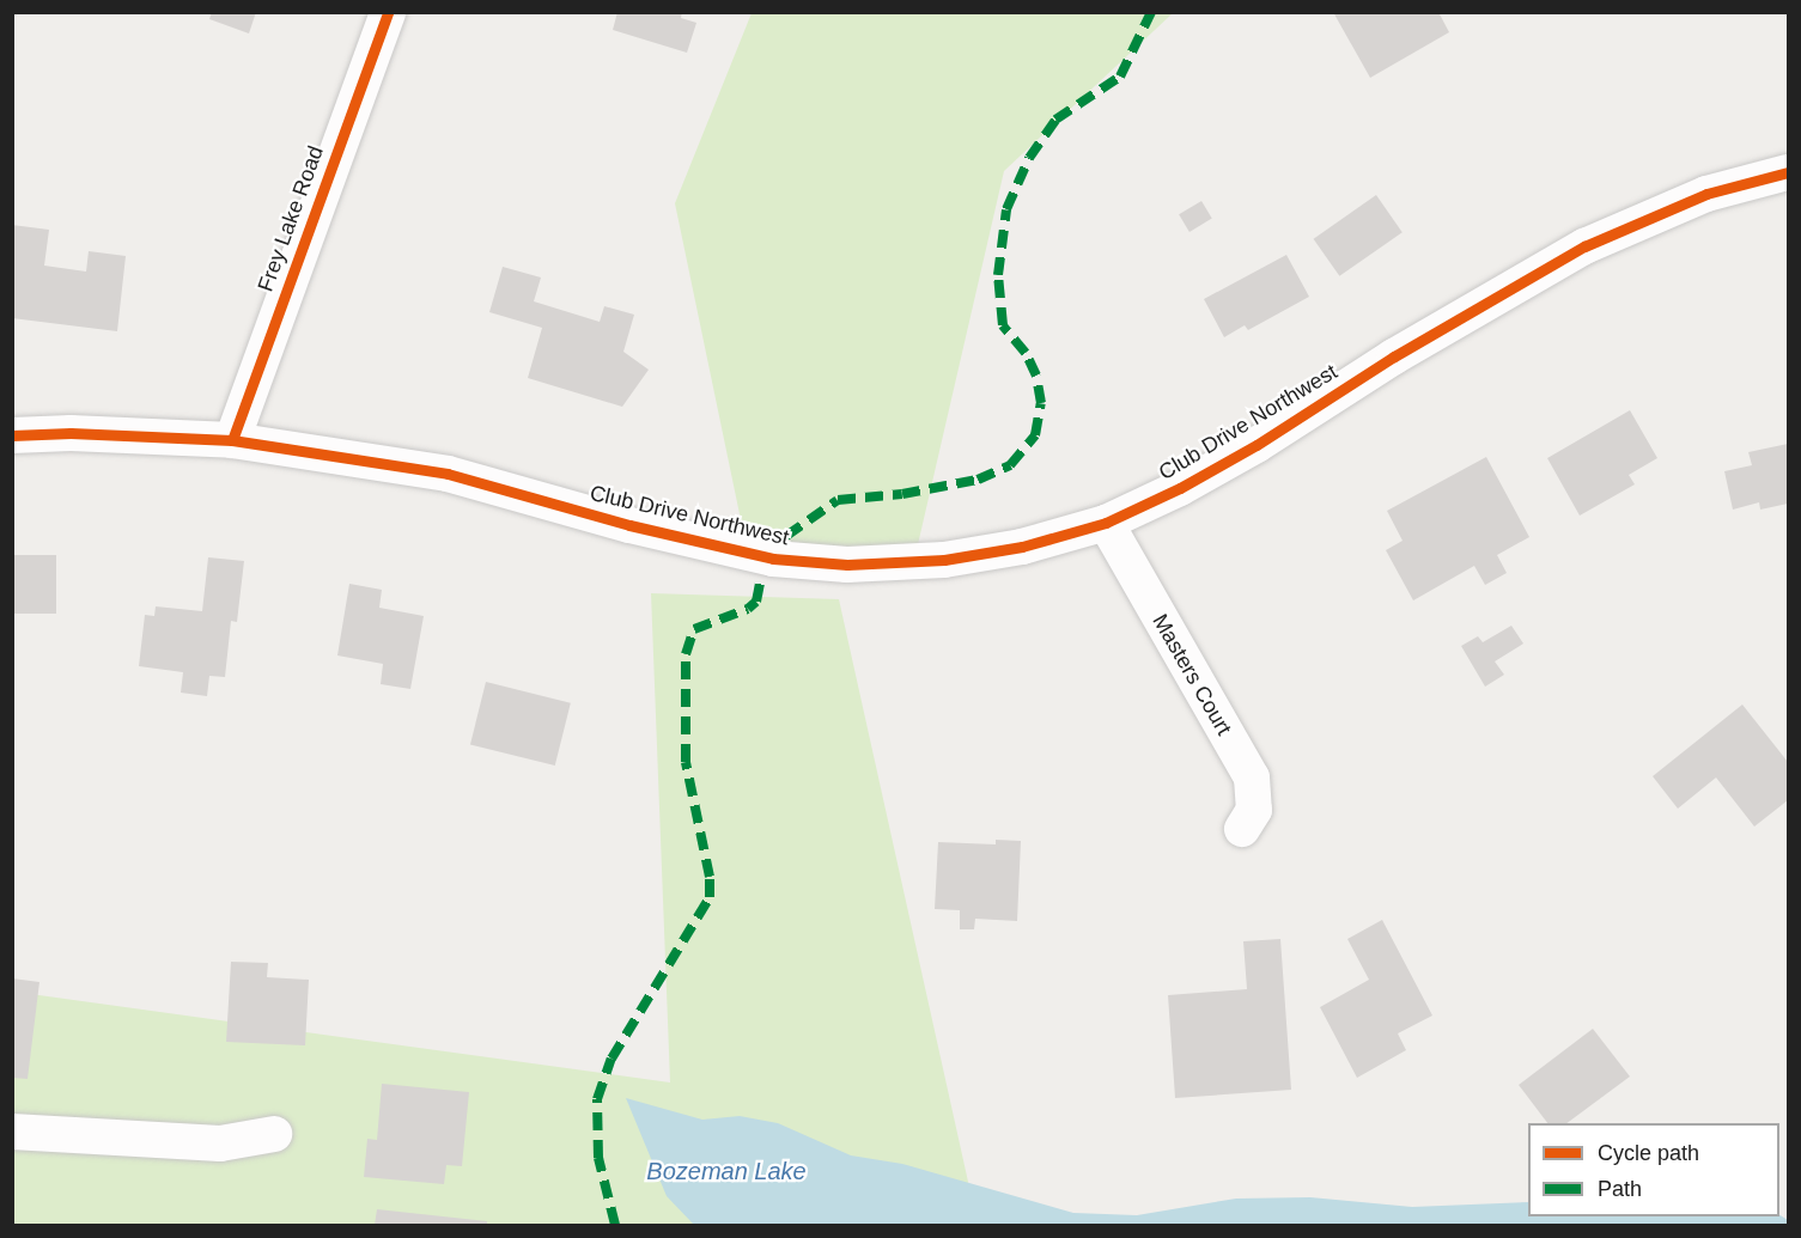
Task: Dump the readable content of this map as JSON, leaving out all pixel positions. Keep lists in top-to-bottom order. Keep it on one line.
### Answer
{"streets":{"street":["Frey Lake Road","Club Drive Northwest","Masters Court"]},"crossings":[["Frey Lake Road","Club Drive Northwest"],["Club Drive Northwest","Masters Court"]],"water":["Bozeman Lake"],"legend":["Cycle path","Path"]}
